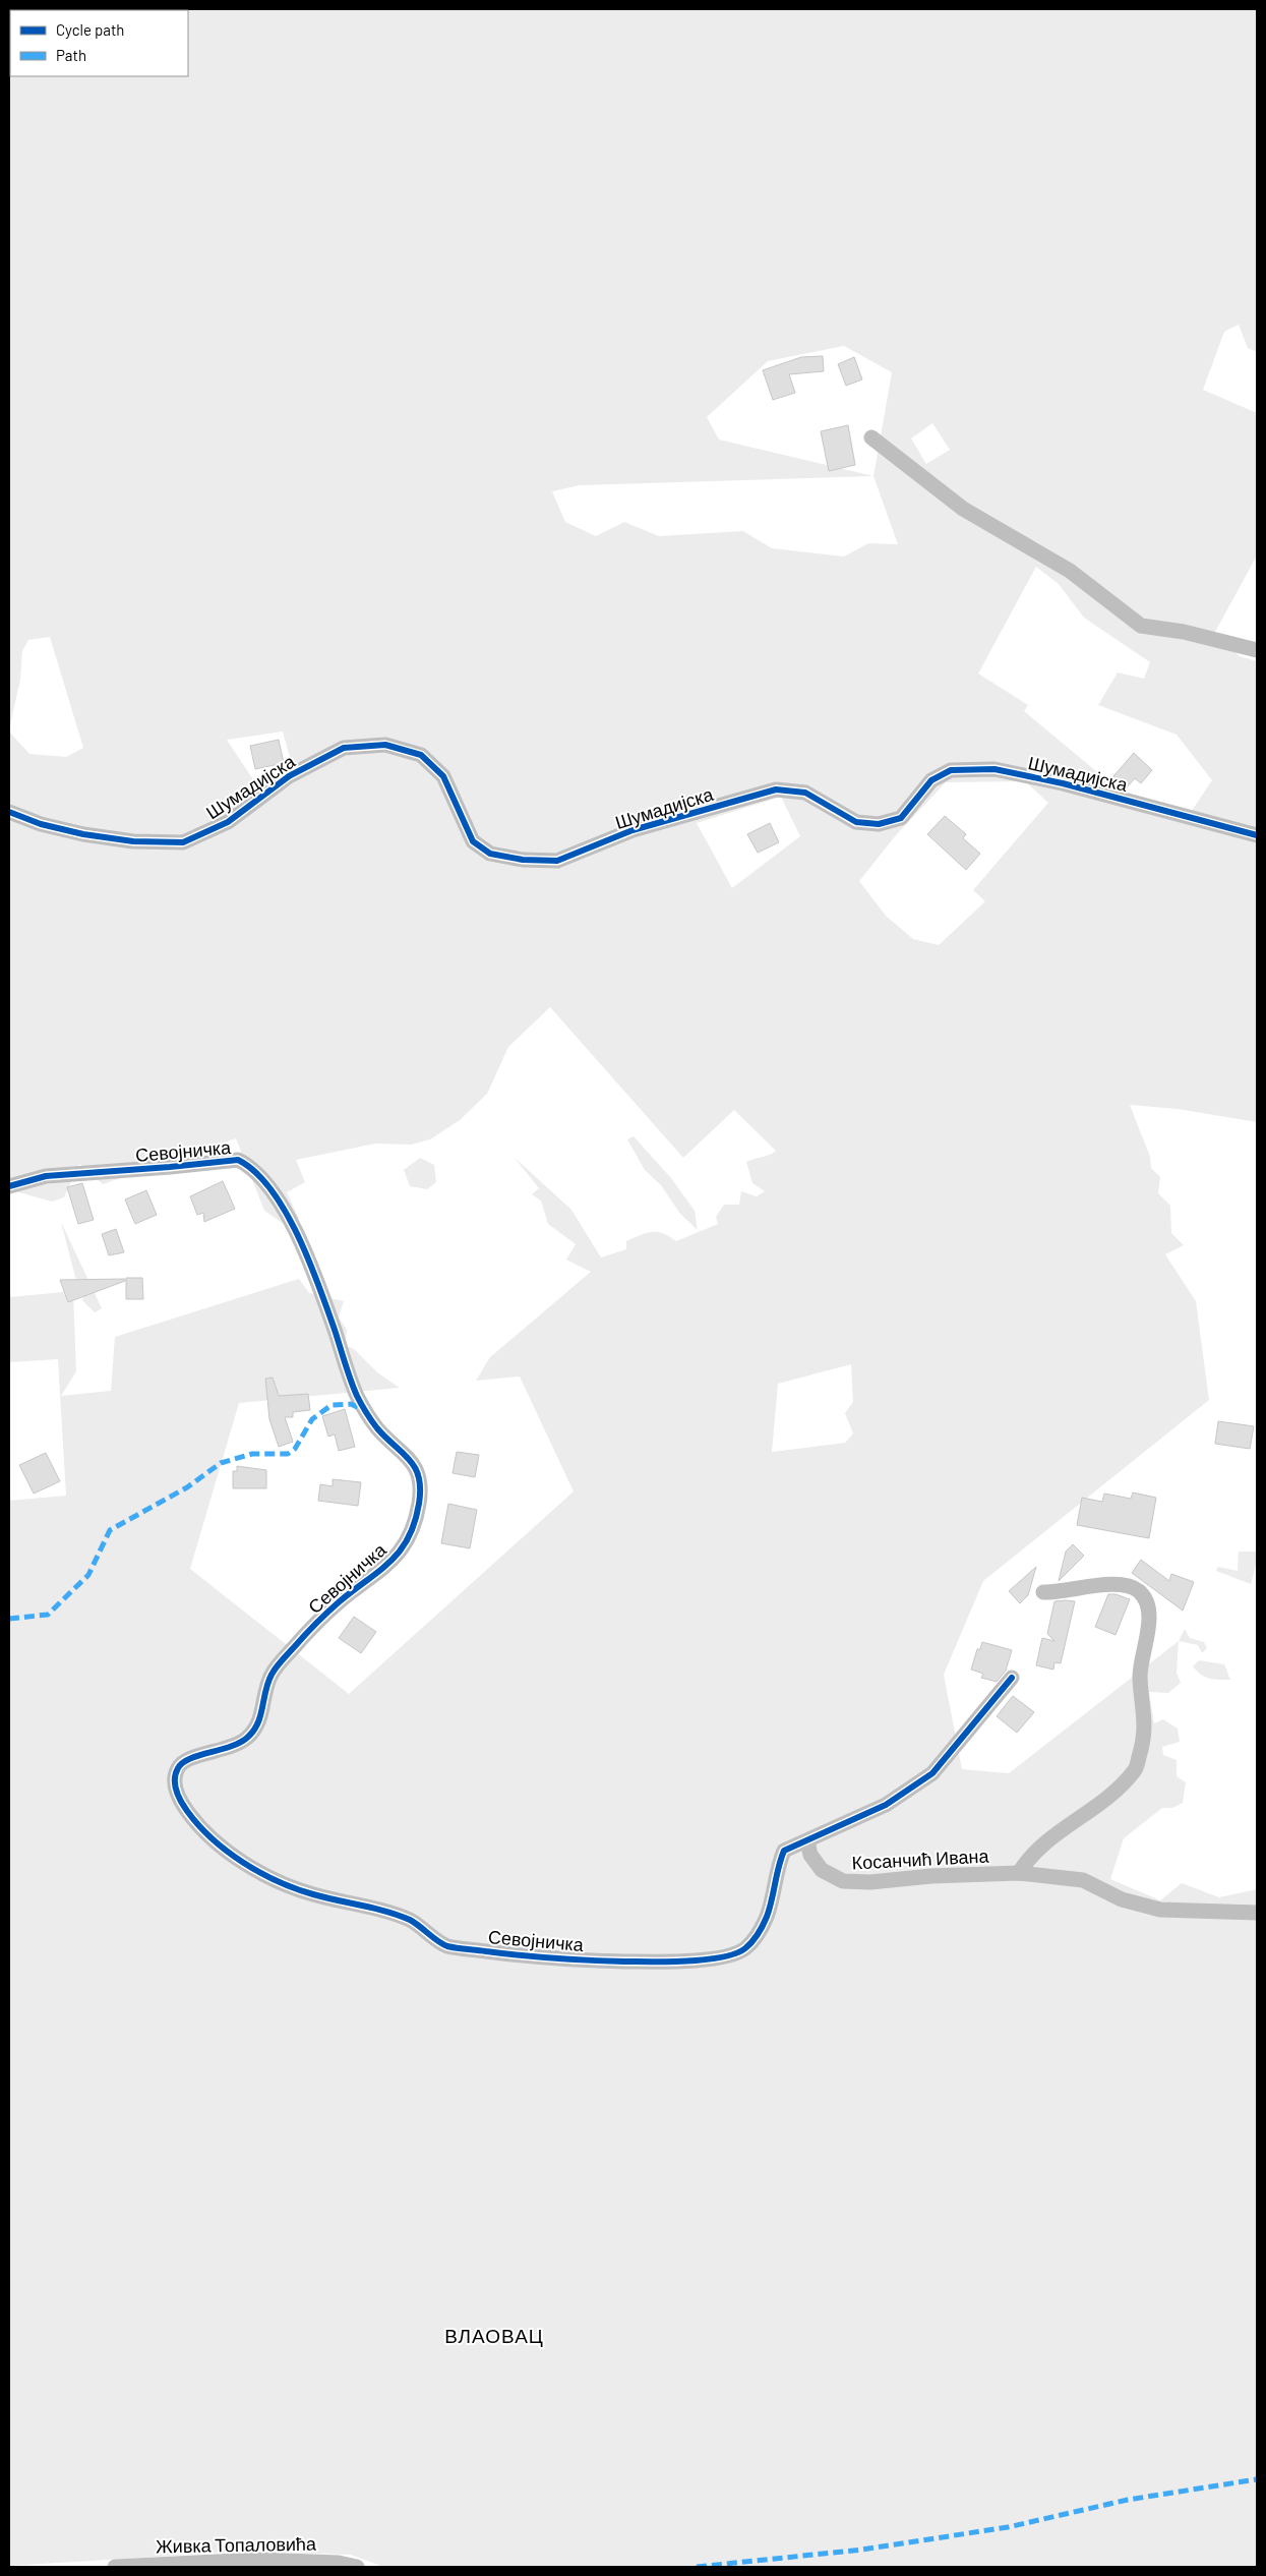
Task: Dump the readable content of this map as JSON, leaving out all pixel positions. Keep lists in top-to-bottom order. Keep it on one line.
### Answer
{"streets":{"street":["Шумадијска","Севојничка","Косанчић Ивана","Живка Топаловића"]},"crossings":[["Севојничка","Косанчић Ивана"]],"districts":["ВЛАОВАЦ"],"legend":["Cycle path","Path"]}
